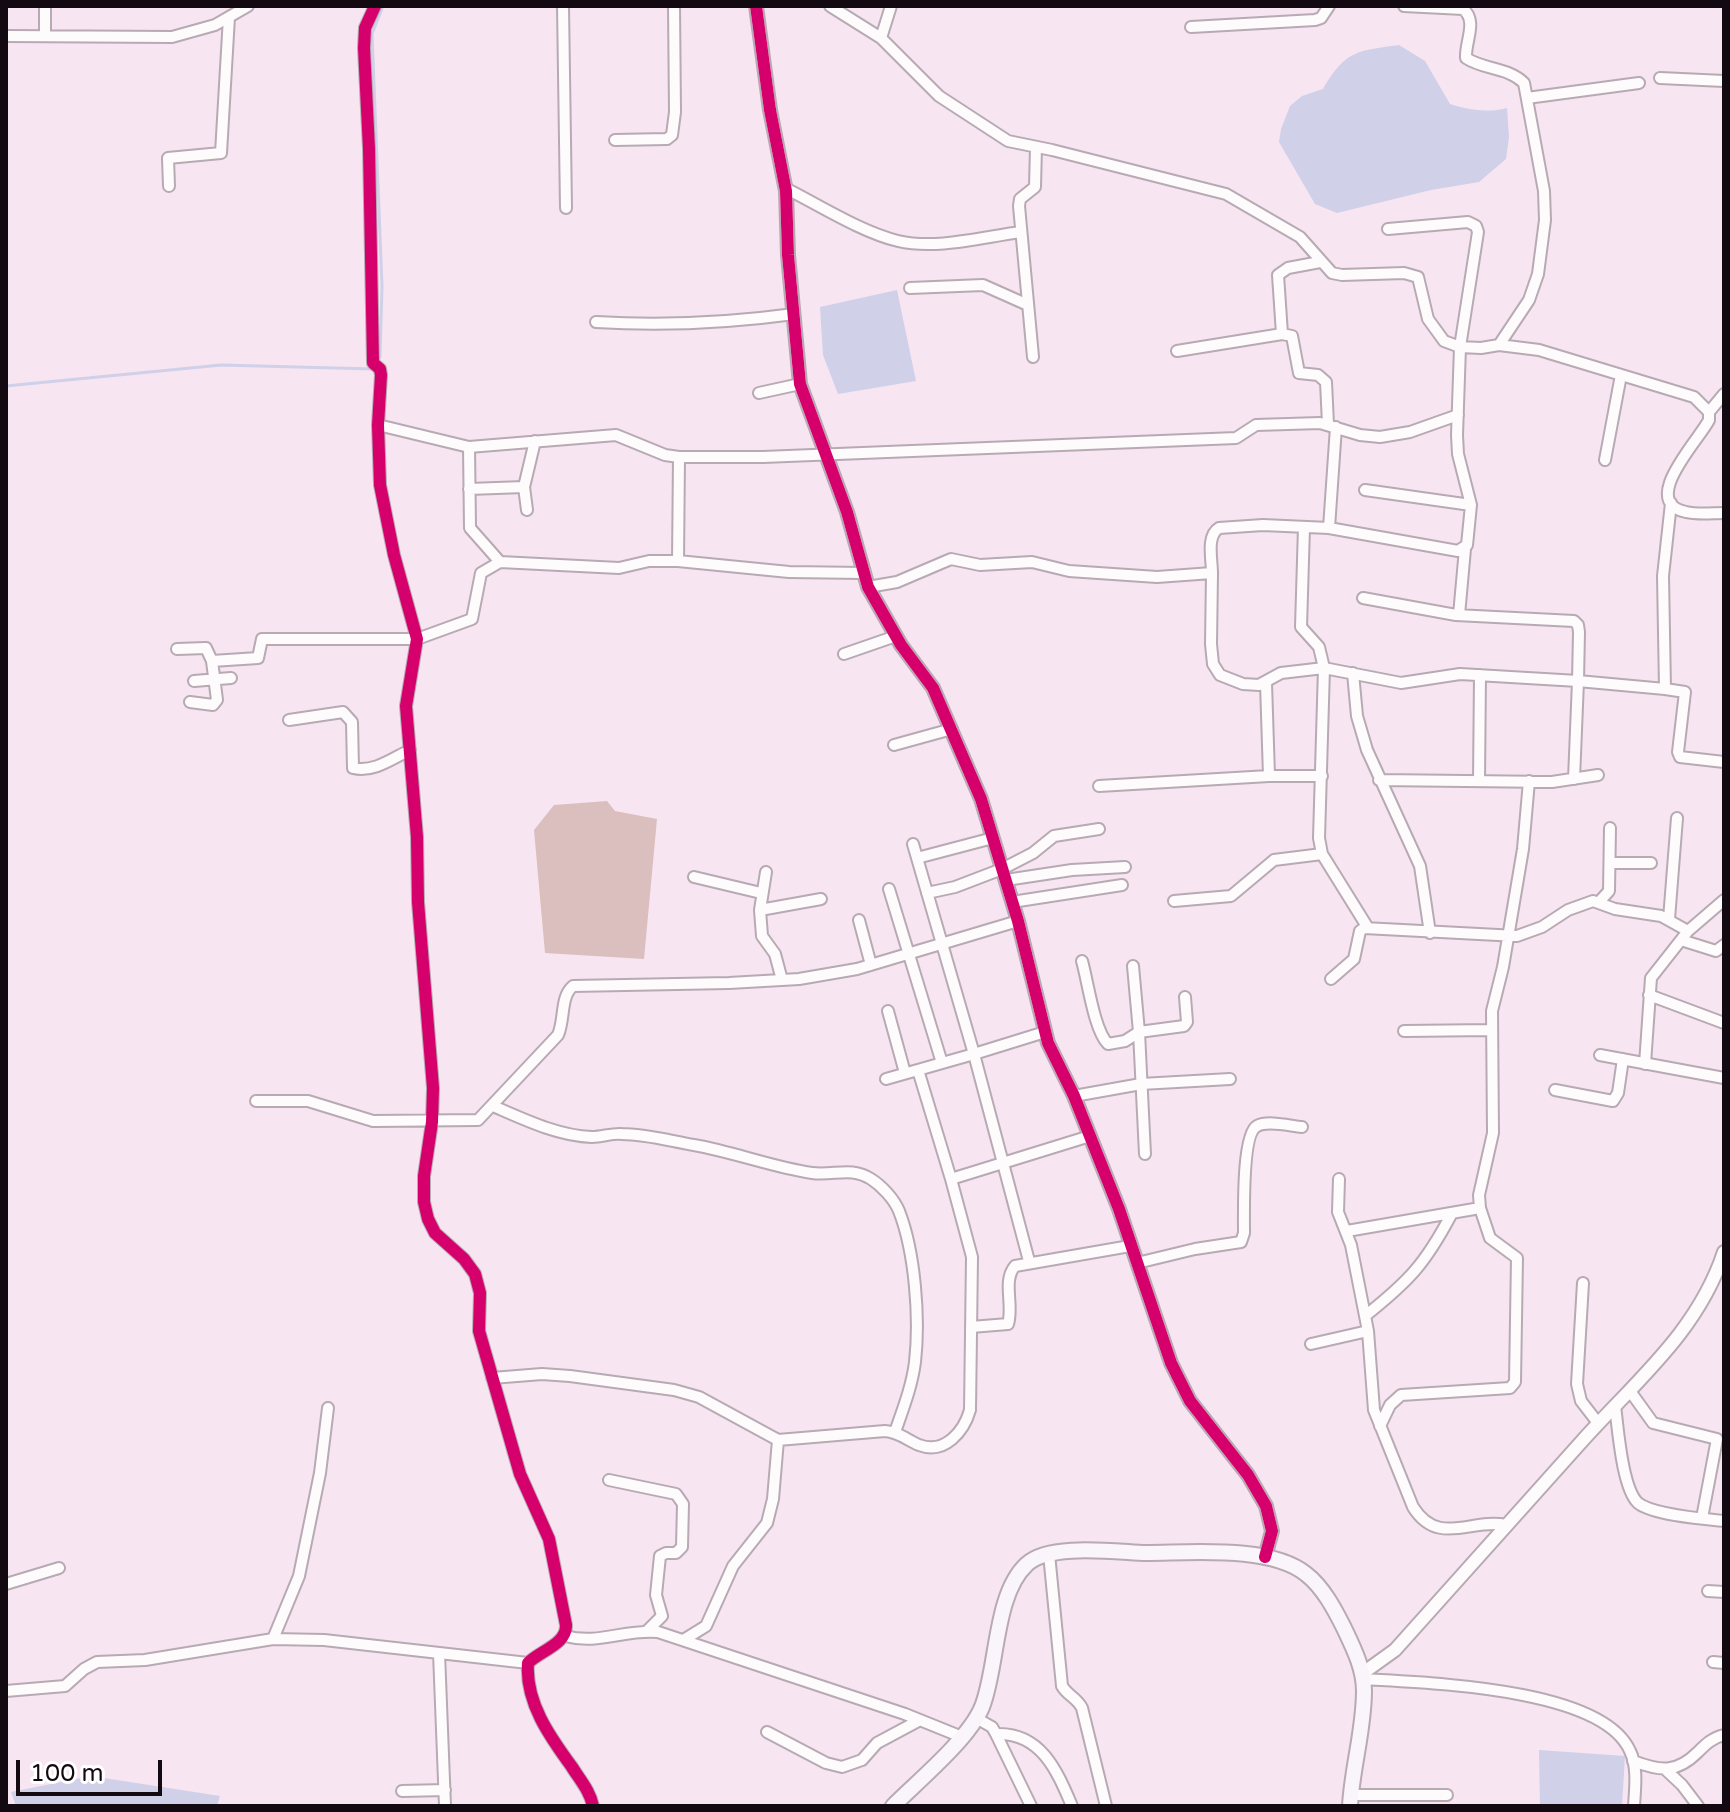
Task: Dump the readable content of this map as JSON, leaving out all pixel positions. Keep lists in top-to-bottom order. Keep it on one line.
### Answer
{"scale_bar":"100 m"}
